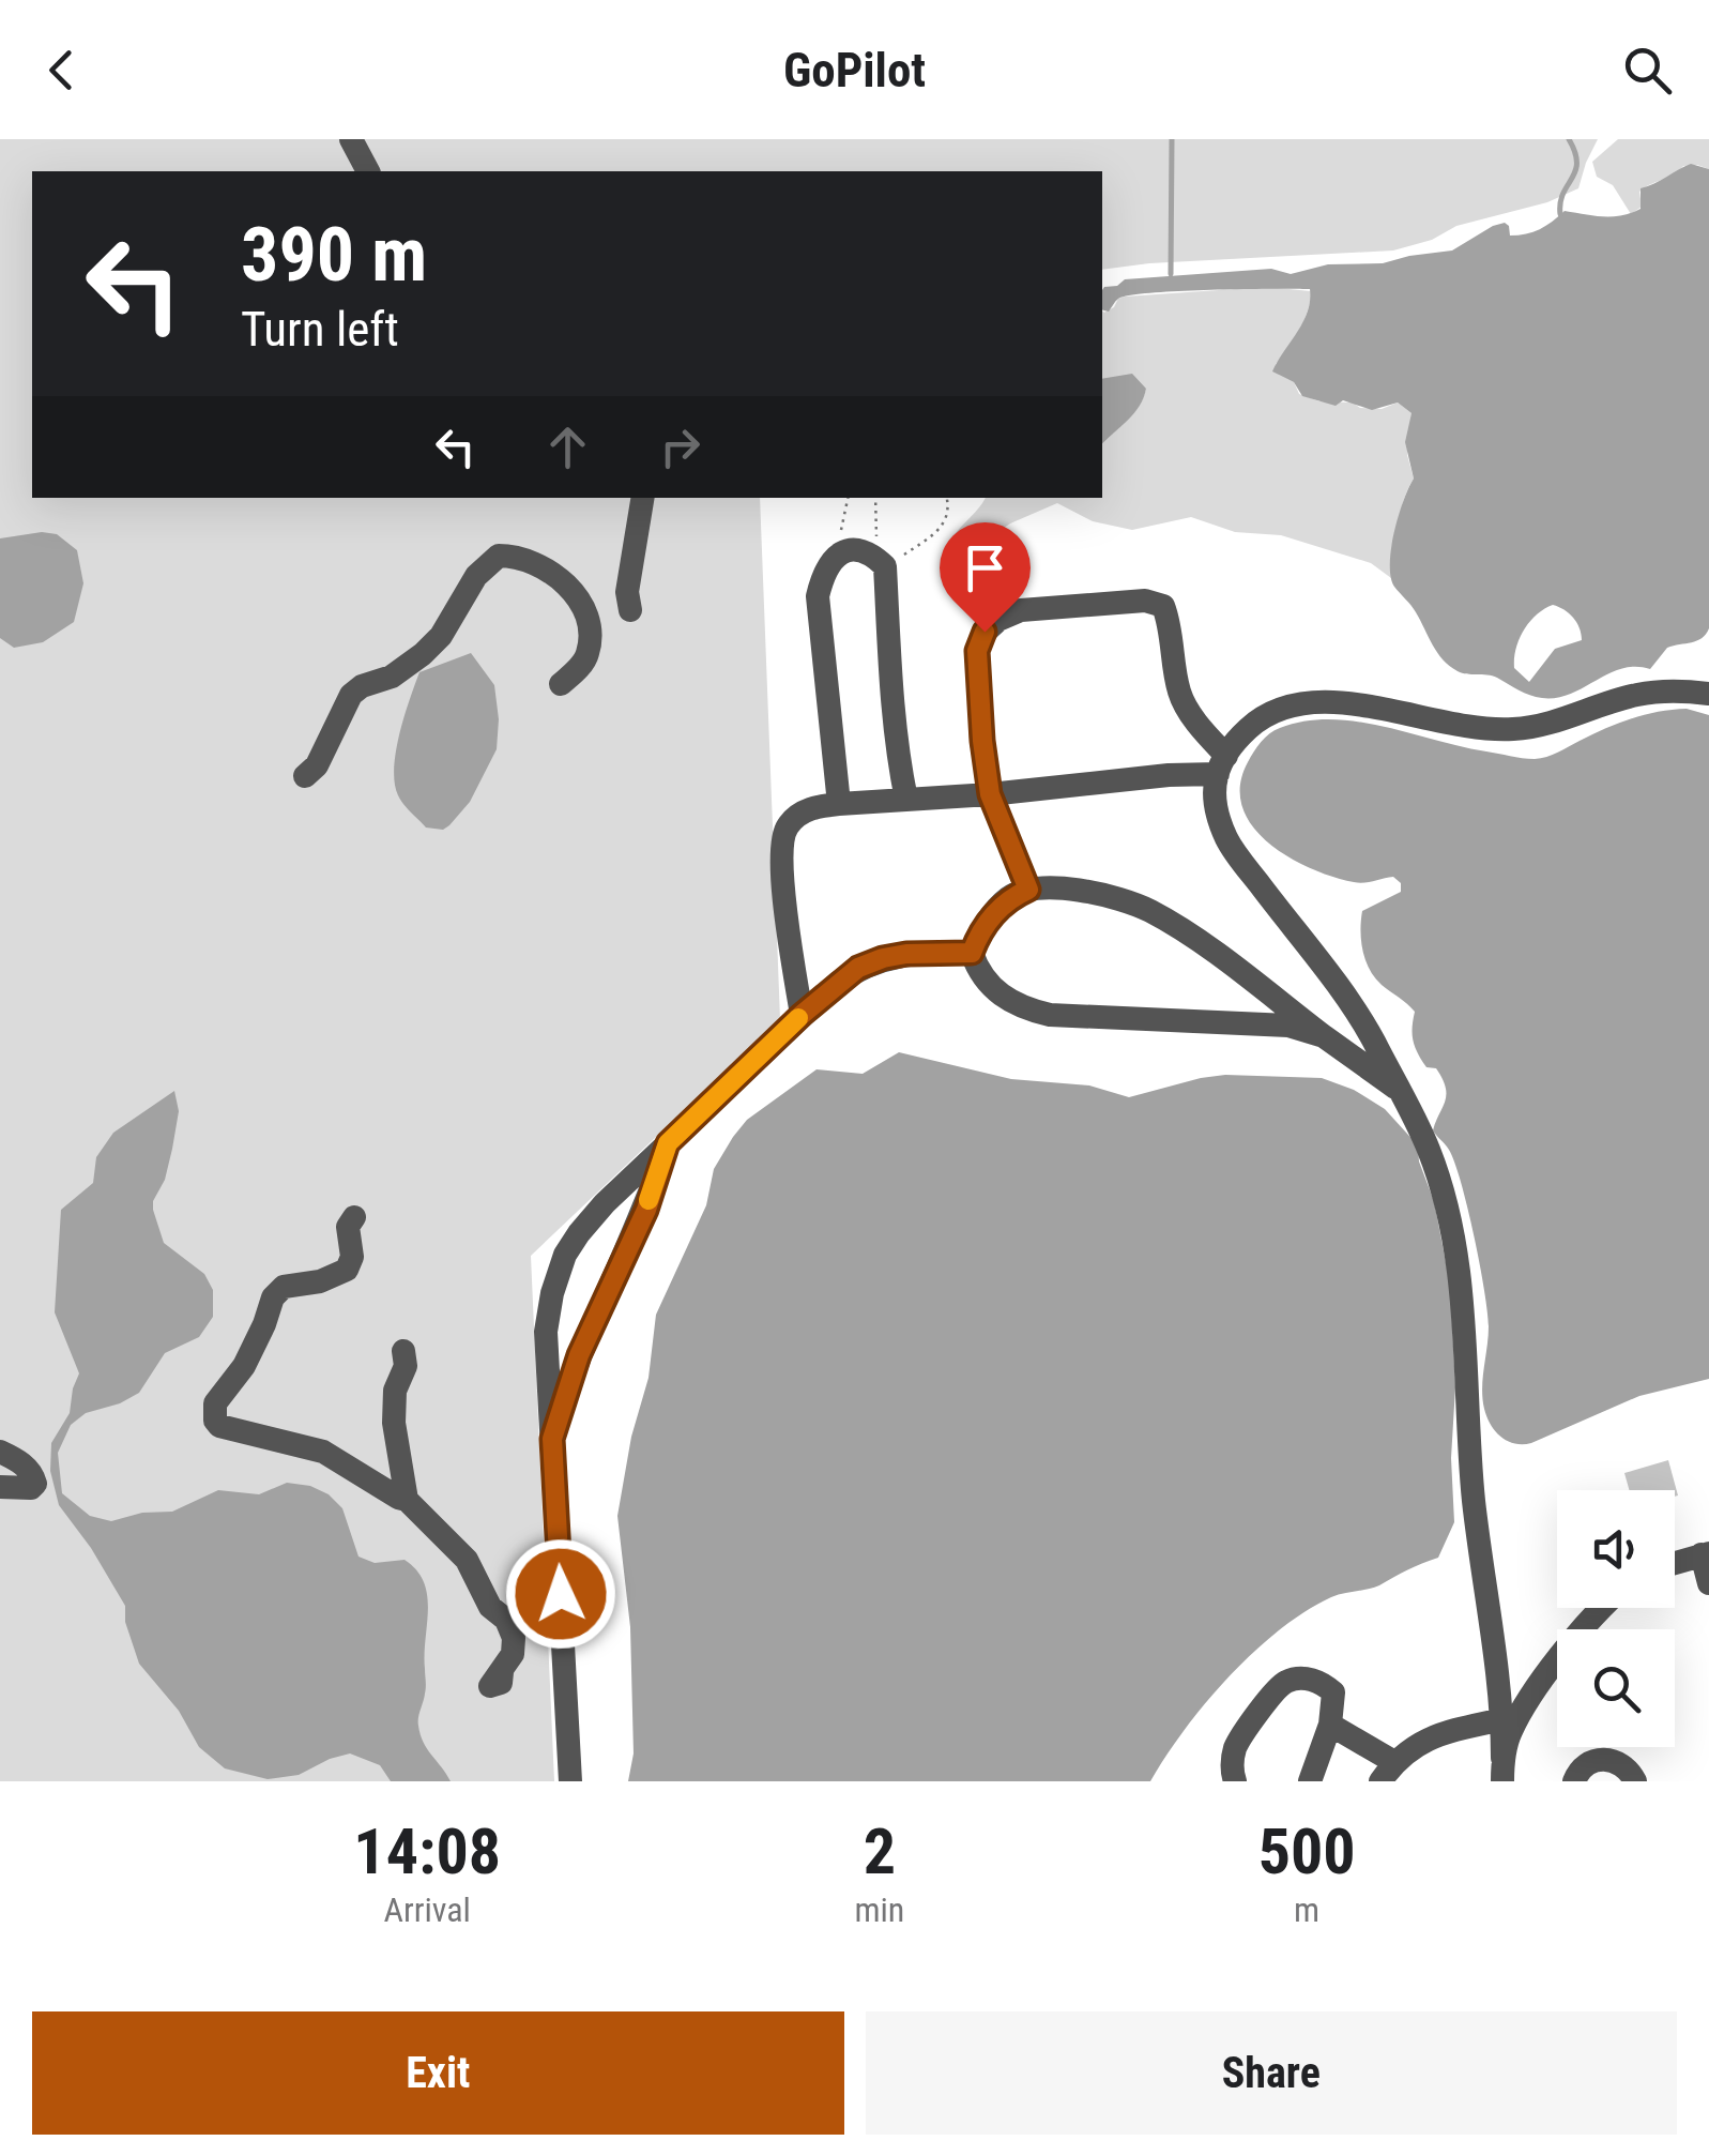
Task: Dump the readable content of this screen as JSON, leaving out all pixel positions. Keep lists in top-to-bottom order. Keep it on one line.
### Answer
{"page":{"header":"GoPilot","turn":["390 m","Turn left"],"eta":["14:08","Arrival","2","min","500","m"],"buttons":["Exit","Share"]}}
